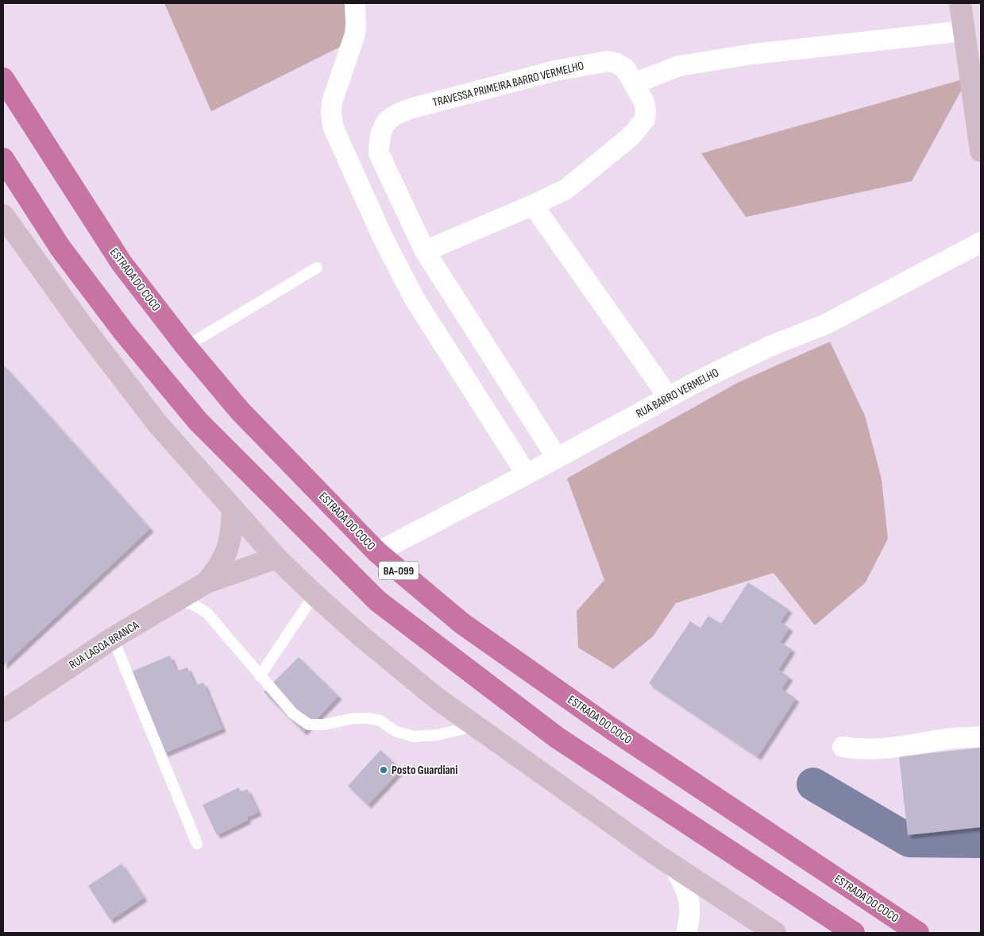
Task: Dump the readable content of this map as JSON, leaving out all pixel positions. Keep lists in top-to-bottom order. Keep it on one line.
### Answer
{"streets":{"highway":["ESTRADA DO COCO","BA-099"],"street":["TRAVESSA PRIMEIRA BARRO VERMELHO","RUA BARRO VERMELHO","RUA LAGOA BRANCA"]},"crossings":[["TRAVESSA PRIMEIRA BARRO VERMELHO","RUA BARRO VERMELHO"],["ESTRADA DO COCO","RUA BARRO VERMELHO"]],"places":["Posto Guardiani"]}
